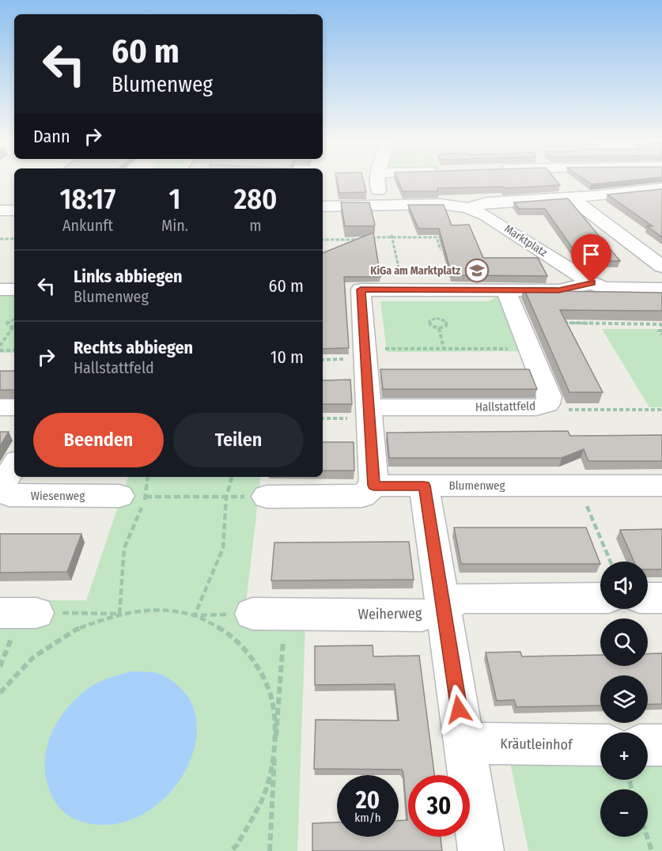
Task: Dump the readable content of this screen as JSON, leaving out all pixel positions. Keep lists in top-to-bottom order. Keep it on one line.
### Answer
{"streets":{"street":["Marktplatz","Hallstattfeld","Blumenweg","Wiesenweg","Weiherweg","Kräutleinhof"]},"places":{"school or university":["KiGa am Marktplatz"]},"page":{"turn":["60 m","Blumenweg"],"then":"Dann","eta":["18:17","Ankunft","1","Min.","280","m"],"list":[{"name":"Links abbiegen","note":"Blumenweg","value":"60 m"},{"name":"Rechts abbiegen","note":"Hallstattfeld","value":"10 m"}],"buttons":["Beenden","Teilen"],"map_buttons":["+","−"],"speed":"20 km/h","limit":"30"}}
